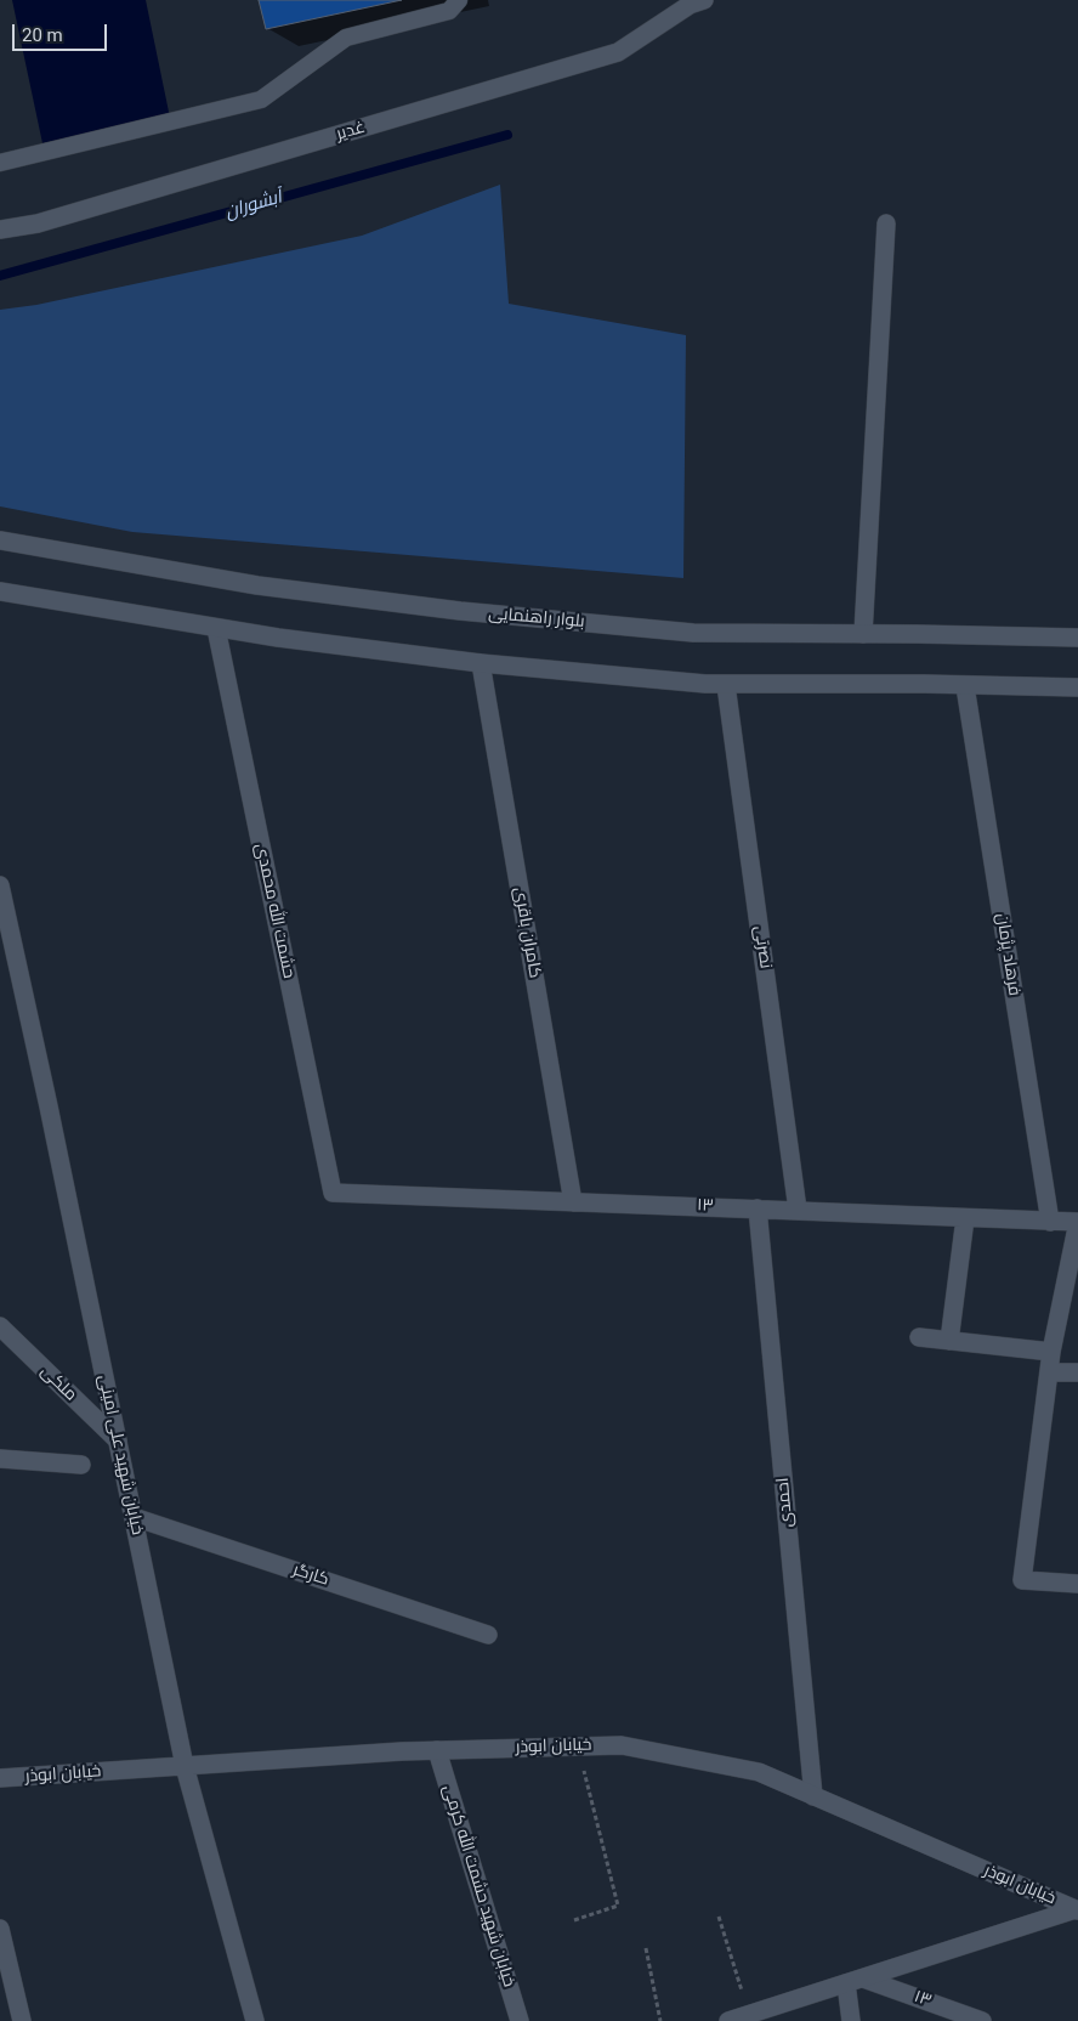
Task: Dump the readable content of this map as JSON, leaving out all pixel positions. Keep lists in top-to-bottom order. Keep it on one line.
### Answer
{"streets":{"street":["غدیر","بلوار راهنمایی","حشمت الله محمدی","کامران باقری","نصرتی","فرهاد پژمان","۱۳","ملکی","خیابان شهید علی امینی","احمدی","کارگر","خیابان ابوذر","خیابان شهید حشمت الله کرمی"]},"crossings":[["حشمت الله محمدی","۱۳"],["کامران باقری","۱۳"],["نصرتی","۱۳"],["فرهاد پژمان","۱۳"],["۱۳","احمدی"],["ملکی","خیابان شهید علی امینی"],["خیابان شهید علی امینی","کارگر"],["خیابان شهید علی امینی","خیابان ابوذر"],["احمدی","خیابان ابوذر"],["خیابان ابوذر","خیابان شهید حشمت الله کرمی"]],"water":["آبشوران"],"scale_bar":"20 m"}
